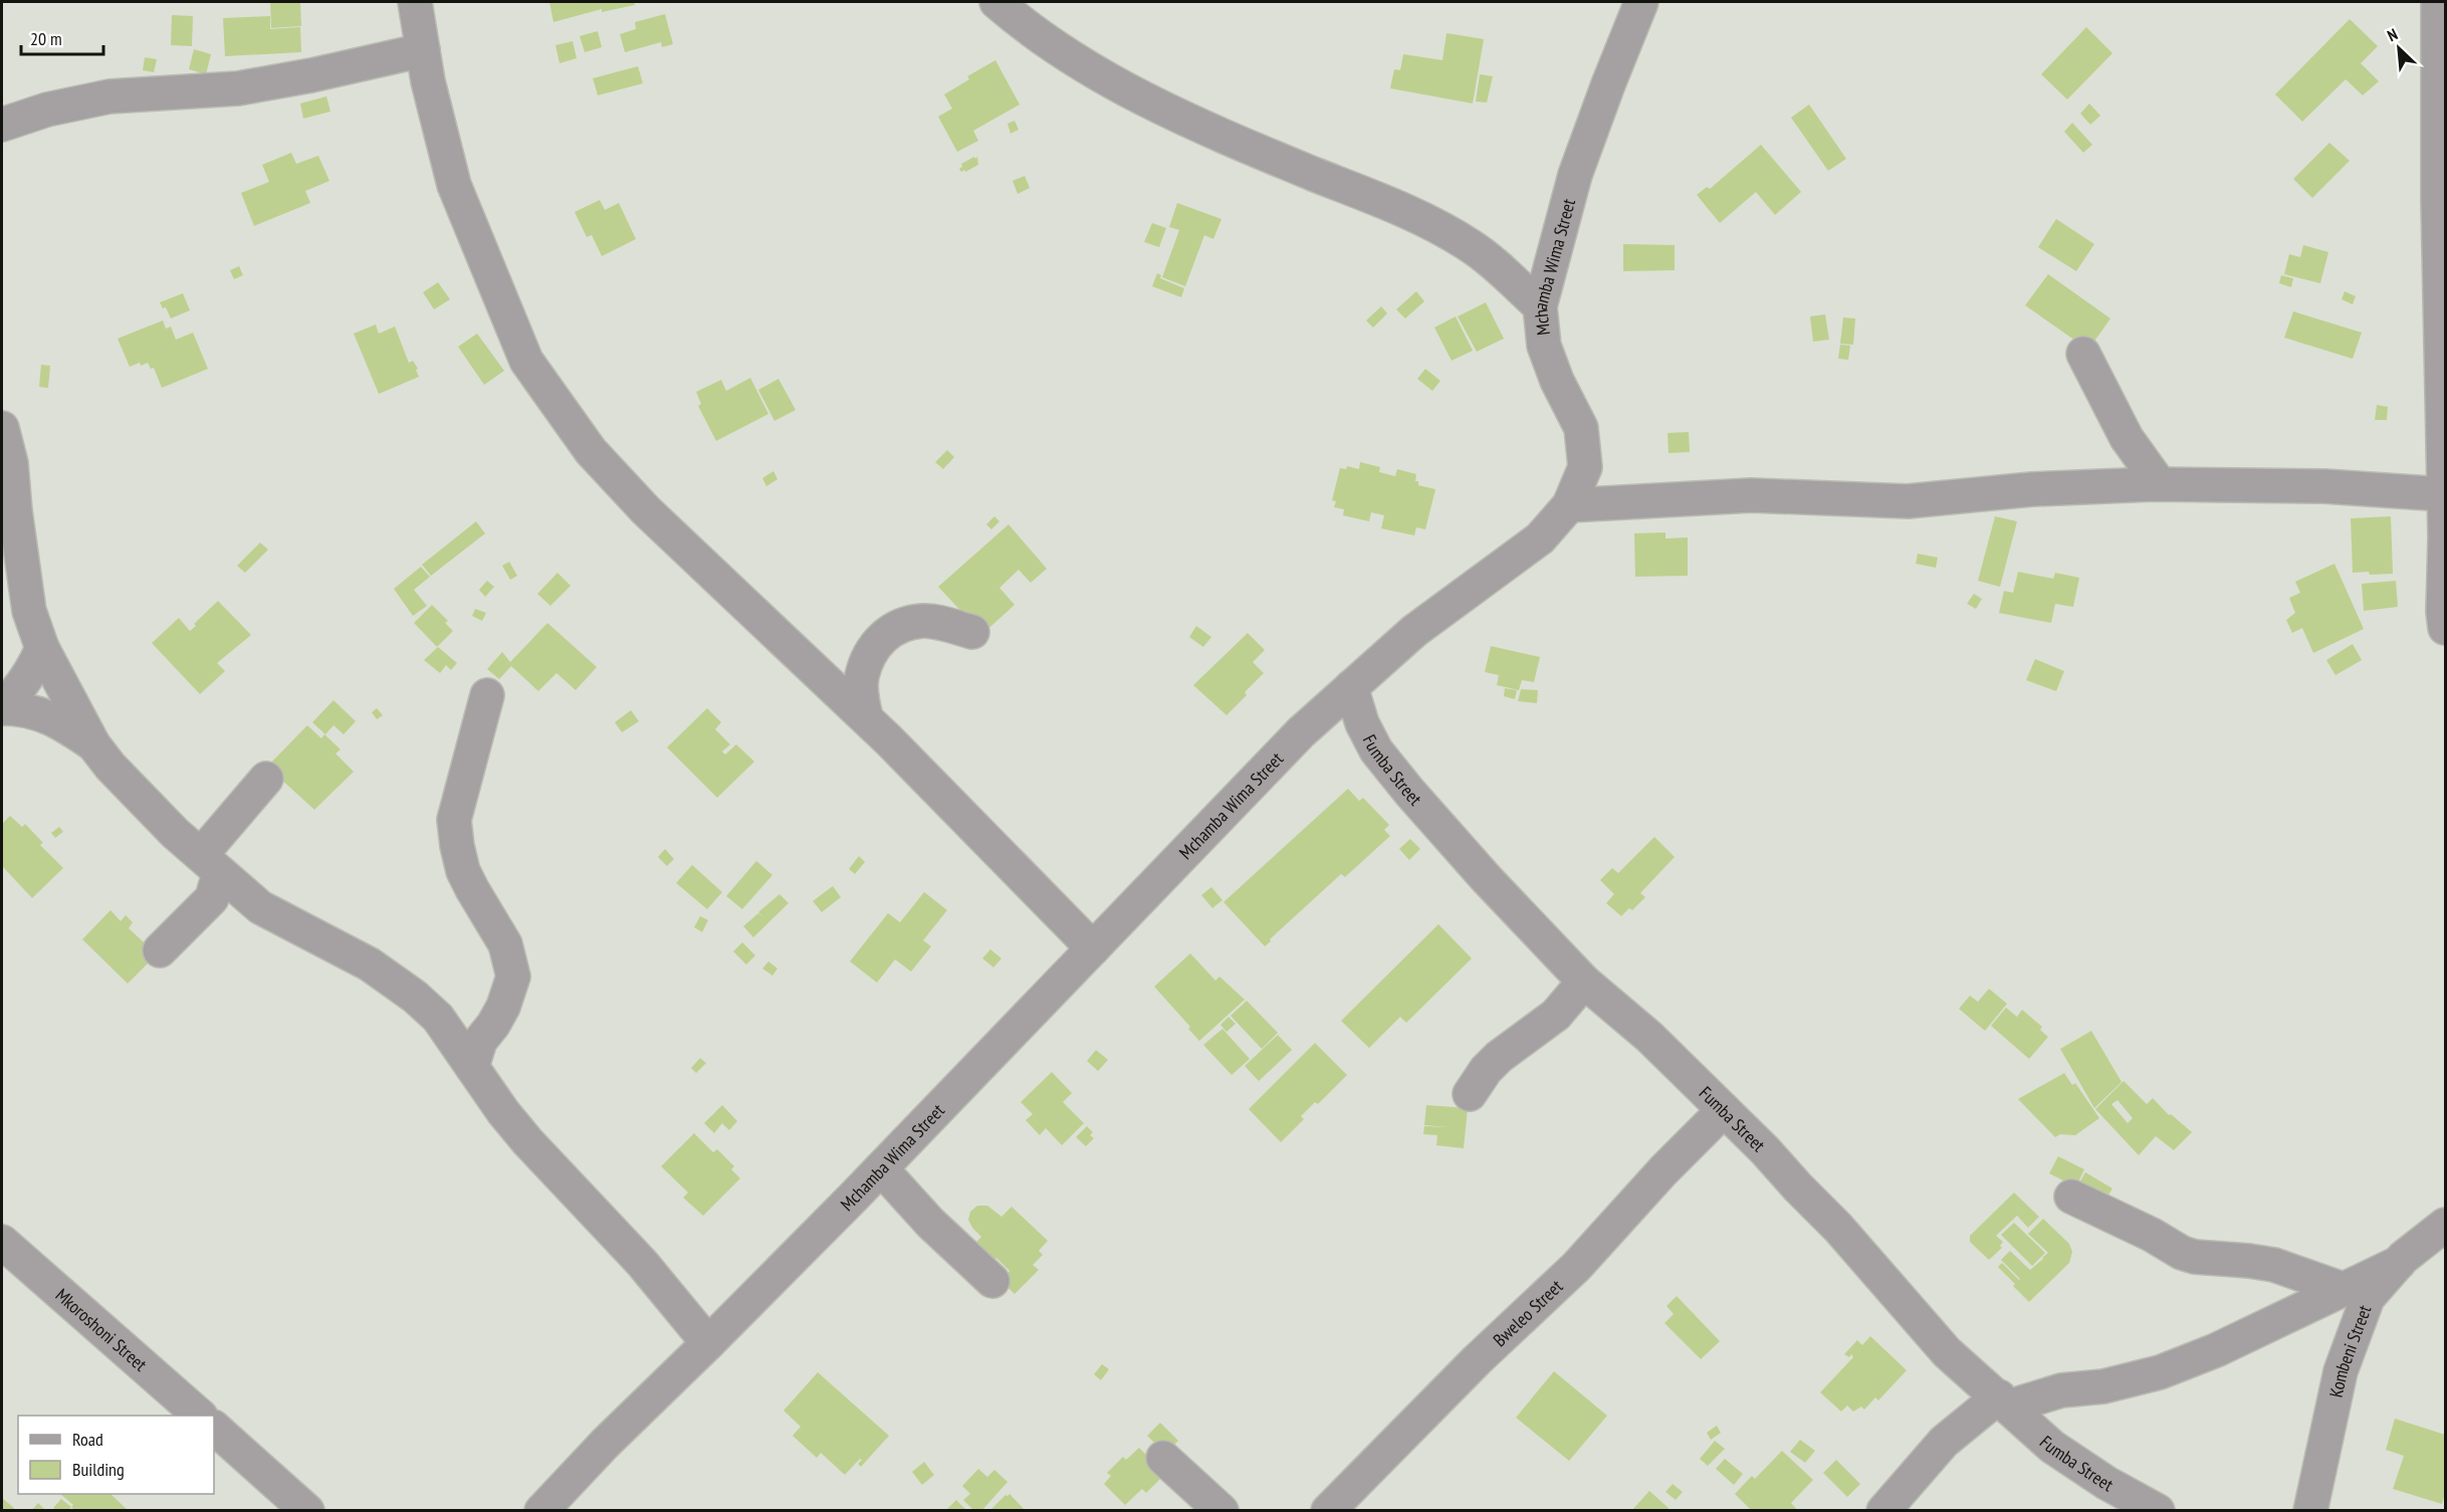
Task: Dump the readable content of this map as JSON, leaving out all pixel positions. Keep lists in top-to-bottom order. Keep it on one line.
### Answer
{"streets":{"street":["Mchamba Wima Street","Fumba Street","Bweleo Street","Mkoroshoni Street","Kombeni Street"]},"crossings":[["Mchamba Wima Street","Fumba Street"],["Fumba Street","Bweleo Street"]],"legend":["Road","Building"],"scale_bar":"20 m","north":"top left"}
